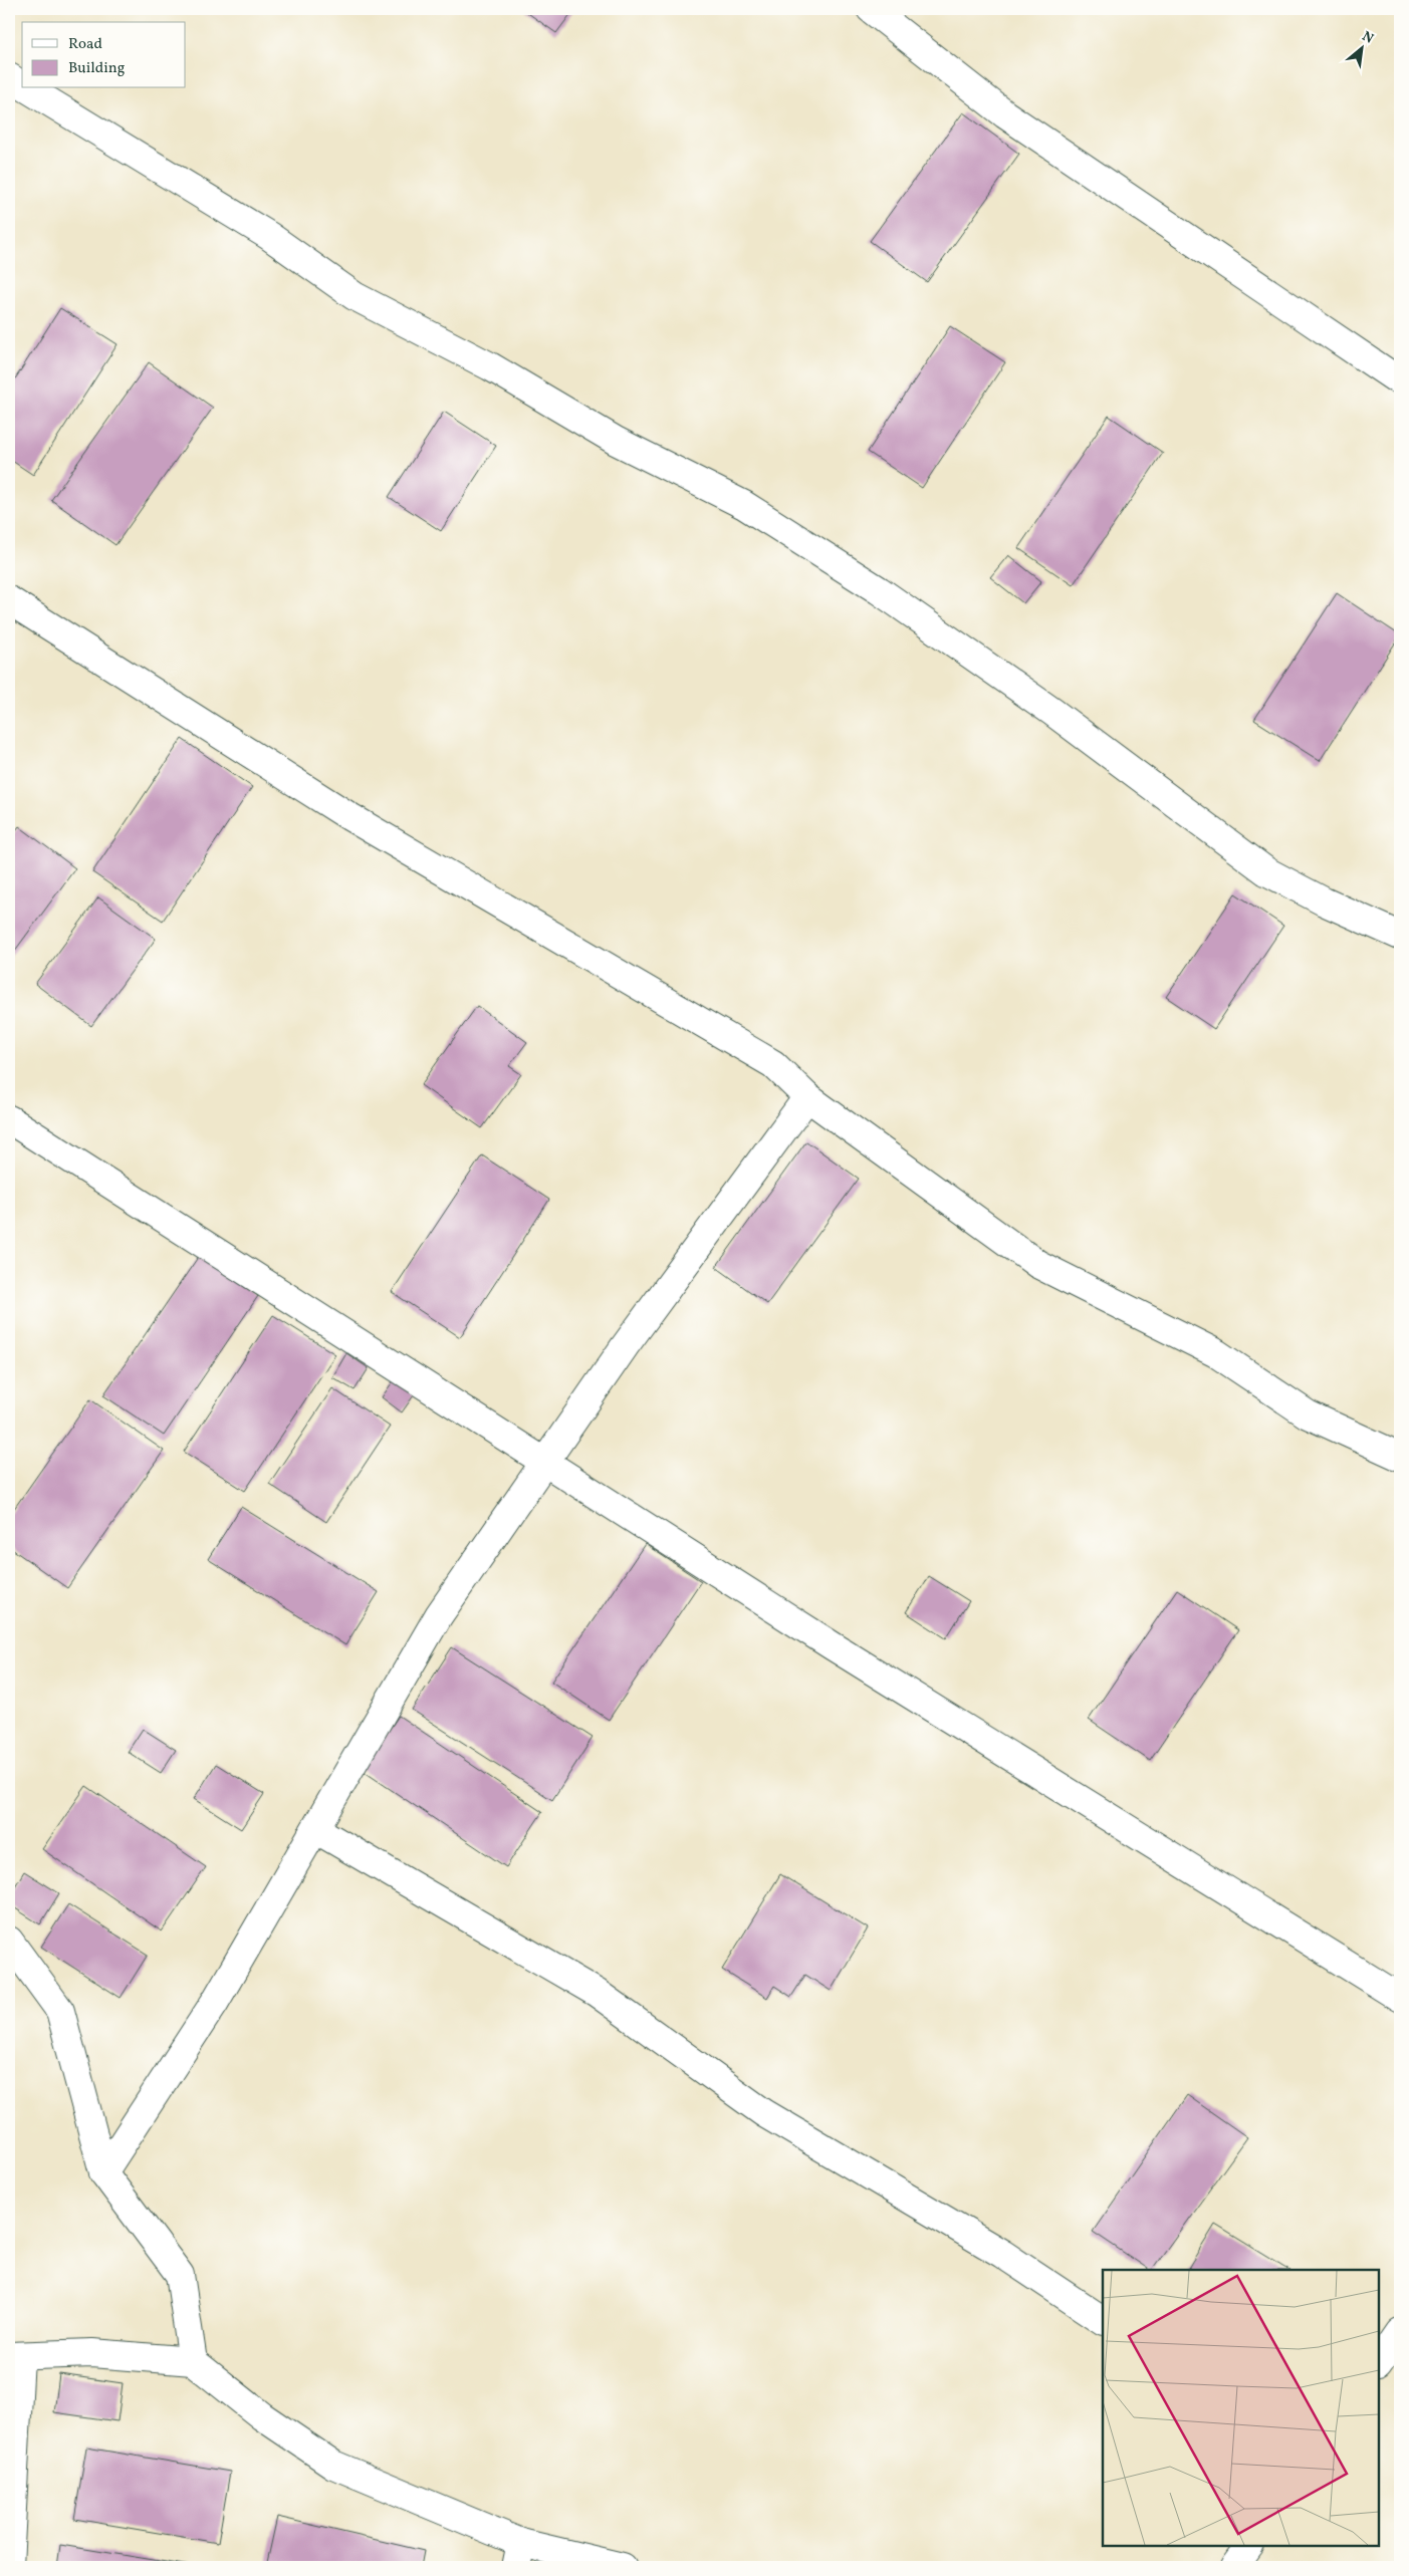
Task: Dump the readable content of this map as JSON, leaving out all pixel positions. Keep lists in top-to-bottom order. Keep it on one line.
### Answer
{"legend":["Road","Building"],"north":"top right"}
